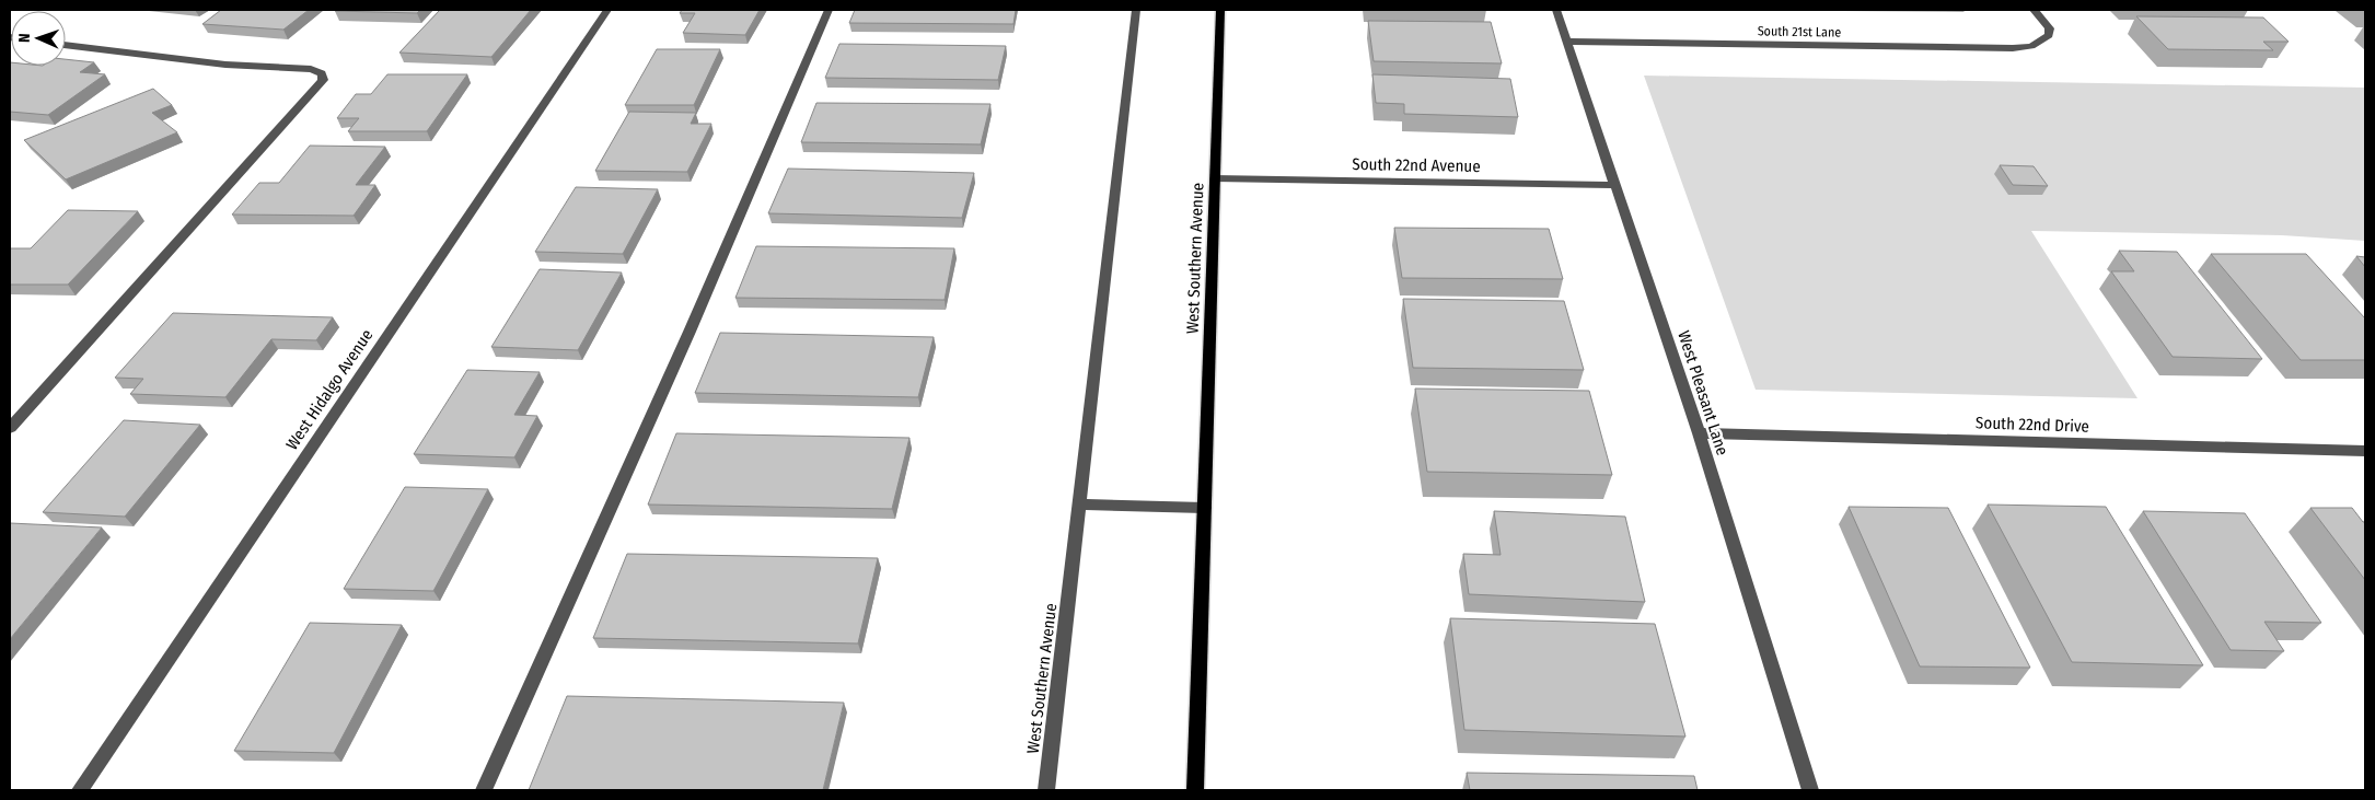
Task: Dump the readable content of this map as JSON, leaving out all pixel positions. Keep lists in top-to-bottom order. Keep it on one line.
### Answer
{"streets":{"main road":["West Southern Avenue"],"street":["South 21st Lane","South 22nd Avenue","West Hidalgo Avenue","West Pleasant Lane","South 22nd Drive"]},"crossings":[["South 21st Lane","West Pleasant Lane"],["South 22nd Avenue","West Southern Avenue"],["South 22nd Avenue","West Pleasant Lane"],["West Pleasant Lane","South 22nd Drive"]],"north":"left"}
